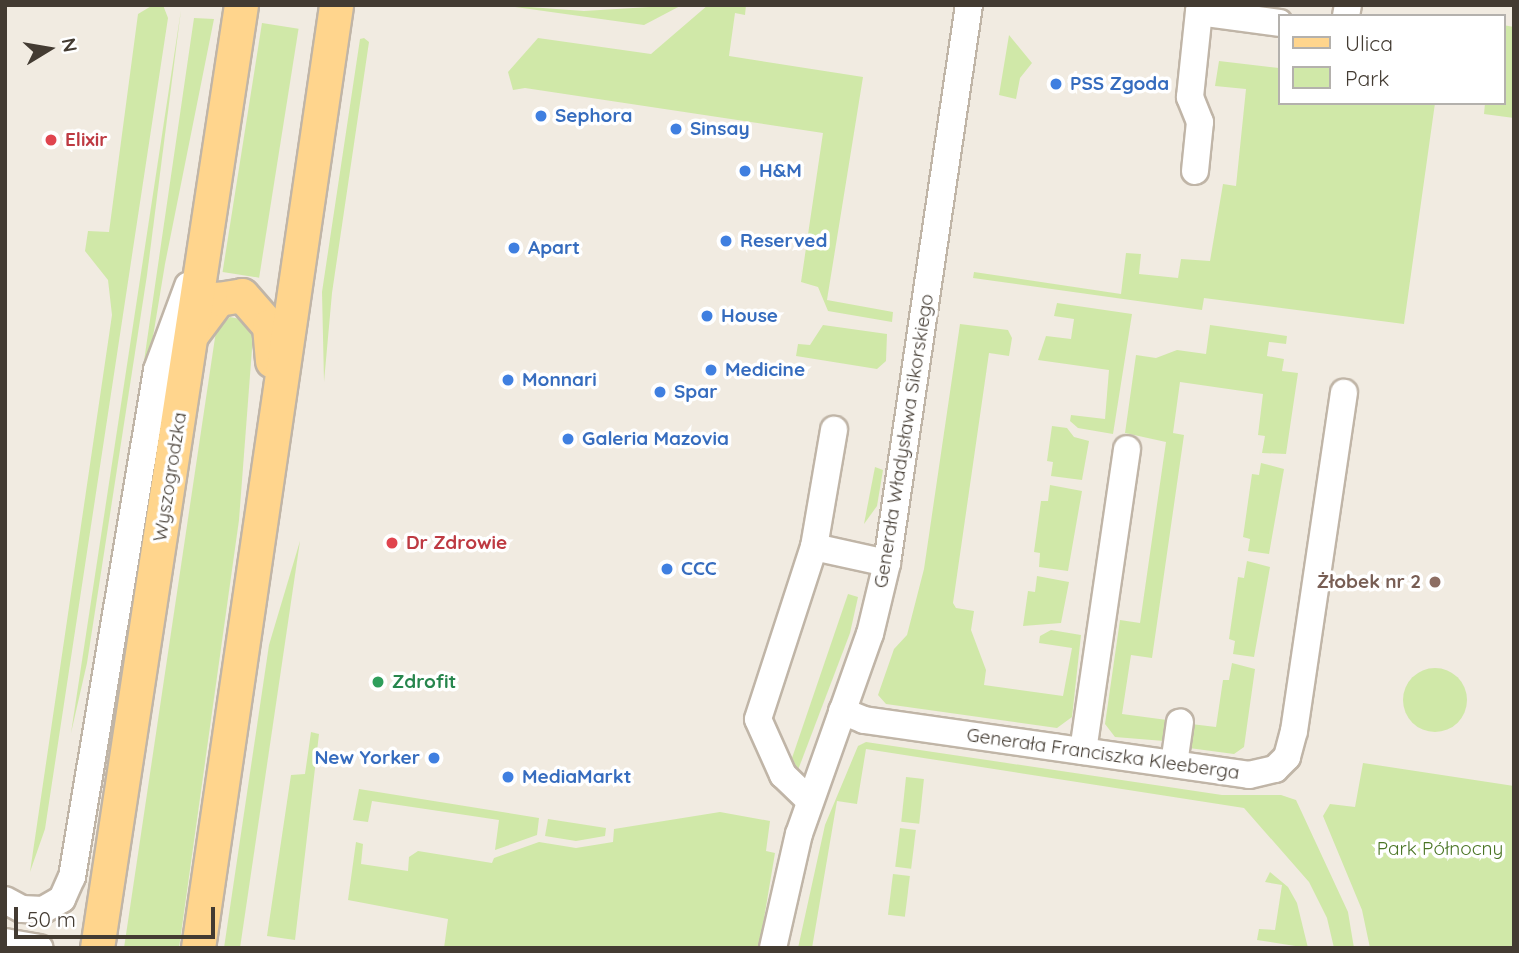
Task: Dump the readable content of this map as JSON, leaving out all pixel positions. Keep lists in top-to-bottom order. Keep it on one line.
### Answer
{"streets":{"main road":["Wyszogrodzka"],"street":["Generała Władysława Sikorskiego","Generała Franciszka Kleeberga"]},"crossings":[["Generała Władysława Sikorskiego","Generała Franciszka Kleeberga"]],"parks":["Park Północny"],"places":["PSS Zgoda","Sephora","Sinsay","Elixir","H&M","Reserved","Apart","House","Medicine","Monnari","Spar","Galeria Mazovia","Dr Zdrowie","CCC","Żłobek nr 2","Zdrofit","New Yorker","MediaMarkt"],"legend":["Ulica","Park"],"scale_bar":"50 m","north":"right"}
